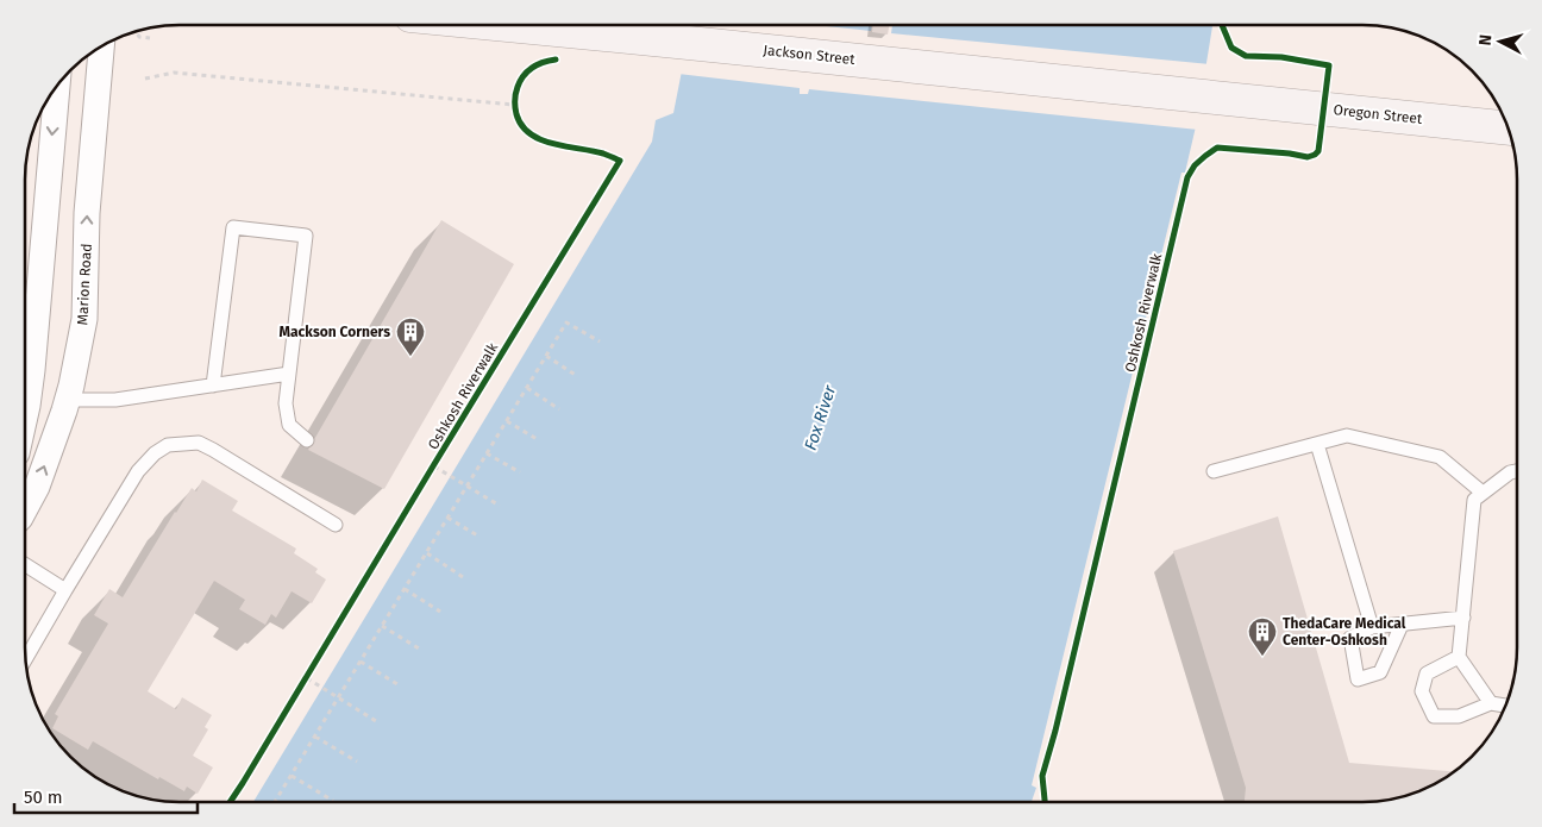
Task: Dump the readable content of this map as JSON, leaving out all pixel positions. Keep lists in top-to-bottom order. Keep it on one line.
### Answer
{"streets":{"main road":["Jackson Street","Oregon Street"],"street":["Marion Road"],"cycle path":["Oshkosh Riverwalk"]},"crossings":[["Jackson Street","Oregon Street"]],"water":["Fox River"],"places":{"building":["Mackson Corners","ThedaCare Medical Center-Oshkosh"]},"scale_bar":"50 m","north":"left"}
